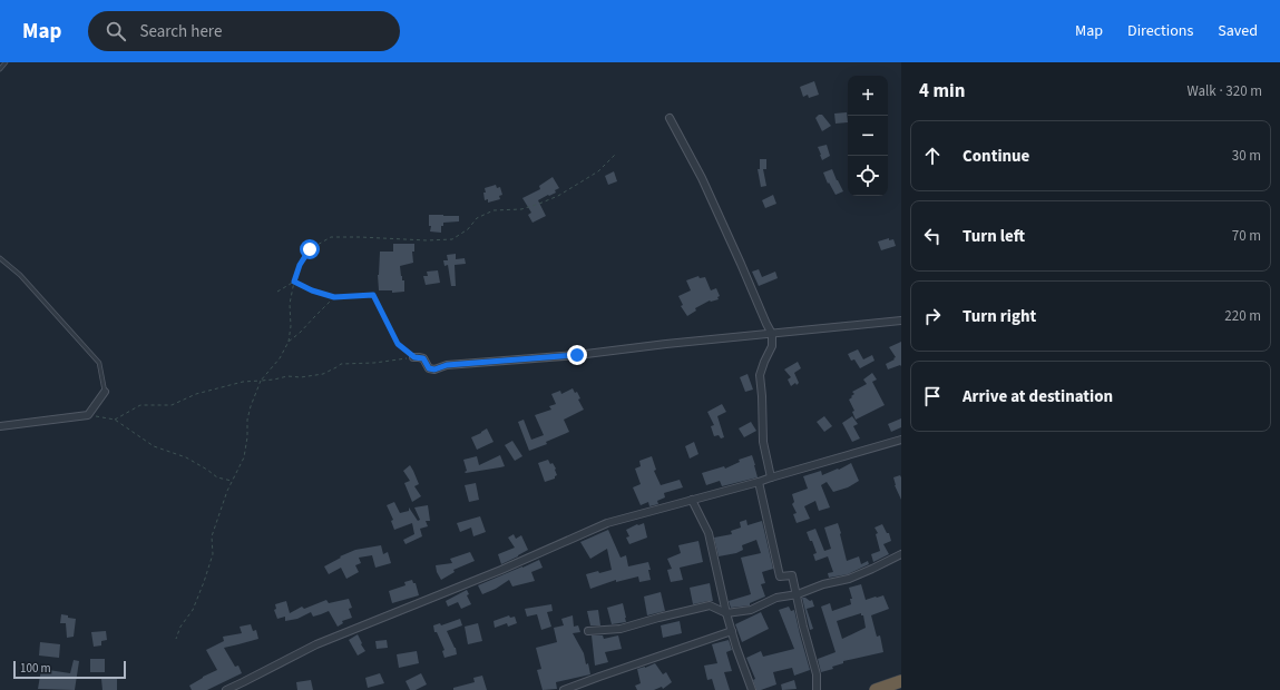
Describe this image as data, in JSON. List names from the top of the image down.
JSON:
{
  "scale_bar": "100 m",
  "page": {
    "header": "Map",
    "search": "Search here",
    "nav": ["Map", "Directions", "Saved"],
    "heading": ["4 min", "Walk · 320 m"],
    "map_buttons": ["+", "−"],
    "list": [
      ["Continue", "30 m"],
      ["Turn left", "70 m"],
      ["Turn right", "220 m"],
      "Arrive at destination"
    ],
    "scale": "100 m"
  }
}
